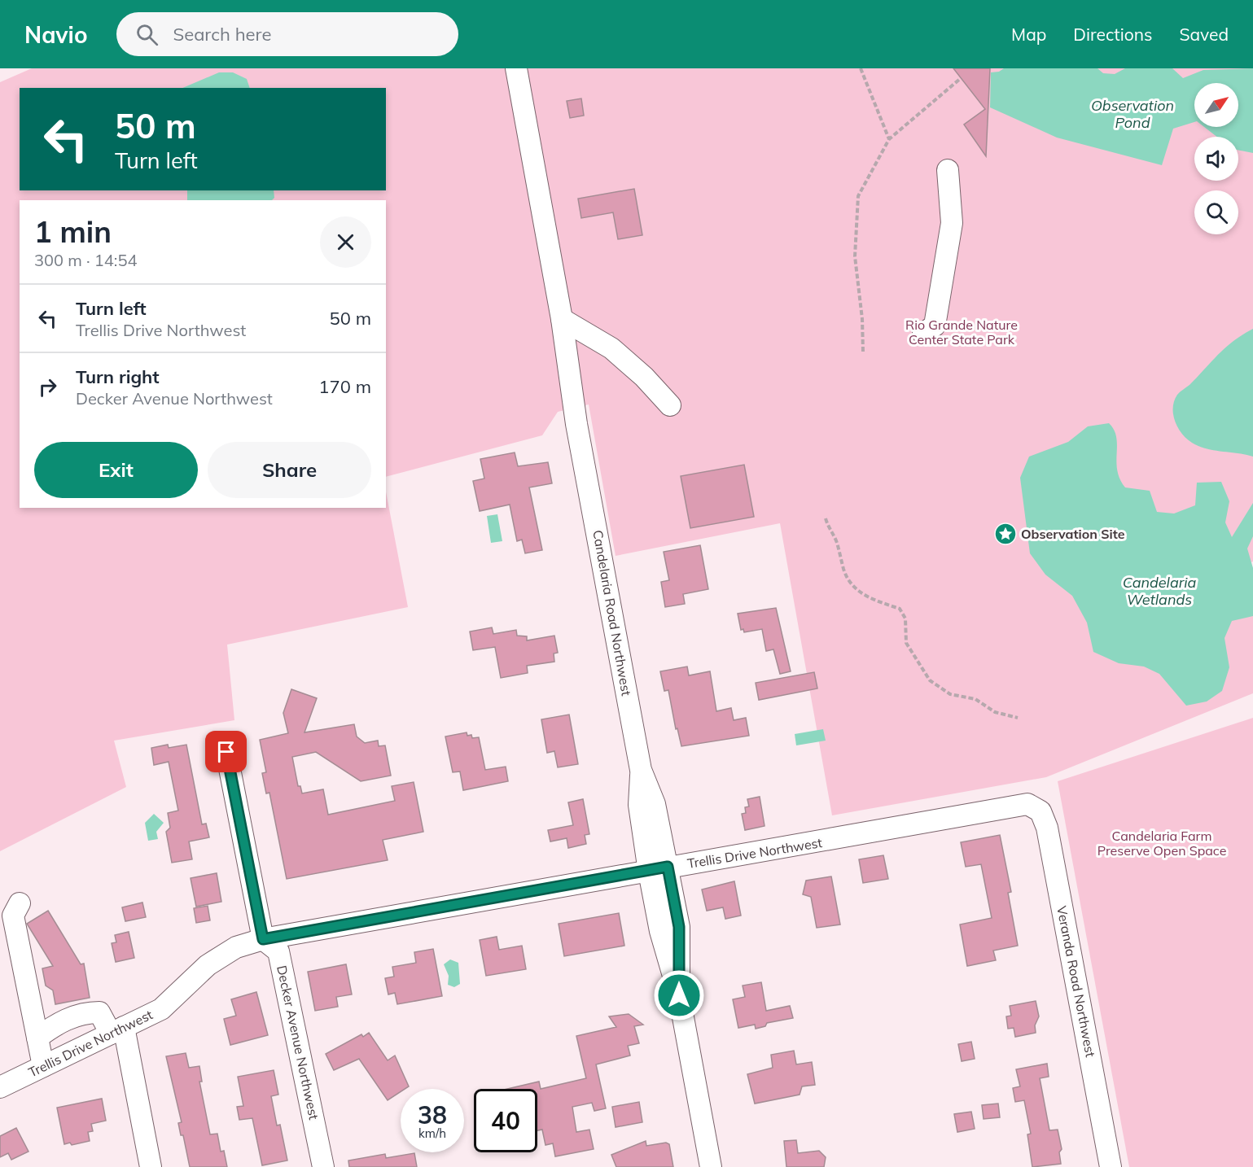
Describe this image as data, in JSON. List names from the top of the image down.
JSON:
{
  "streets": {
    "street": [
      "Candelaria Road Northwest",
      "Trellis Drive Northwest",
      "Veranda Road Northwest",
      "Decker Avenue Northwest"
    ]
  },
  "crossings": [
    ["Candelaria Road Northwest", "Trellis Drive Northwest"],
    ["Trellis Drive Northwest", "Veranda Road Northwest"],
    ["Trellis Drive Northwest", "Decker Avenue Northwest"]
  ],
  "water": ["Observation Pond", "Candelaria Wetlands"],
  "parks": ["Rio Grande Nature Center State Park", "Candelaria Farm Preserve Open Space"],
  "places": {
    "place": ["Observation Site"]
  },
  "north": "top right",
  "page": {
    "header": "Navio",
    "search": "Search here",
    "nav": ["Map", "Directions", "Saved"],
    "turn": ["50 m", "Turn left"],
    "heading": ["1 min", "300 m · 14:54"],
    "list": [
      {
        "name": "Turn left",
        "note": "Trellis Drive Northwest",
        "value": "50 m"
      },
      {
        "name": "Turn right",
        "note": "Decker Avenue Northwest",
        "value": "170 m"
      }
    ],
    "buttons": ["Exit", "Share"],
    "speed": "38 km/h",
    "limit": "40"
  }
}
